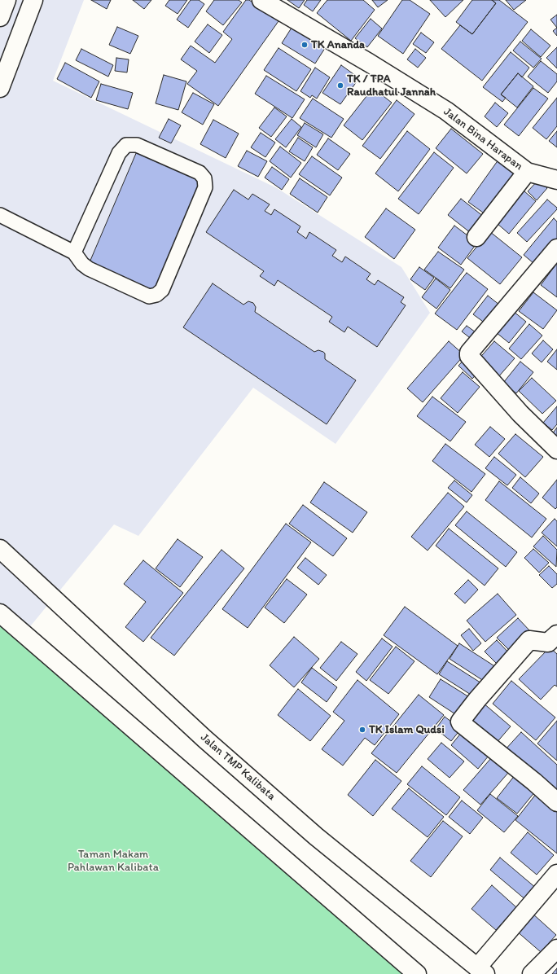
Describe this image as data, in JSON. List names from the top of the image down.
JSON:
{
  "streets": {
    "main road": ["Jalan Bina Harapan", "Jalan TMP Kalibata"]
  },
  "parks": ["Taman Makam Pahlawan Kalibata"],
  "places": ["TK Ananda", "TK / TPA Raudhatul Jannah", "TK Islam Qudsi"]
}
